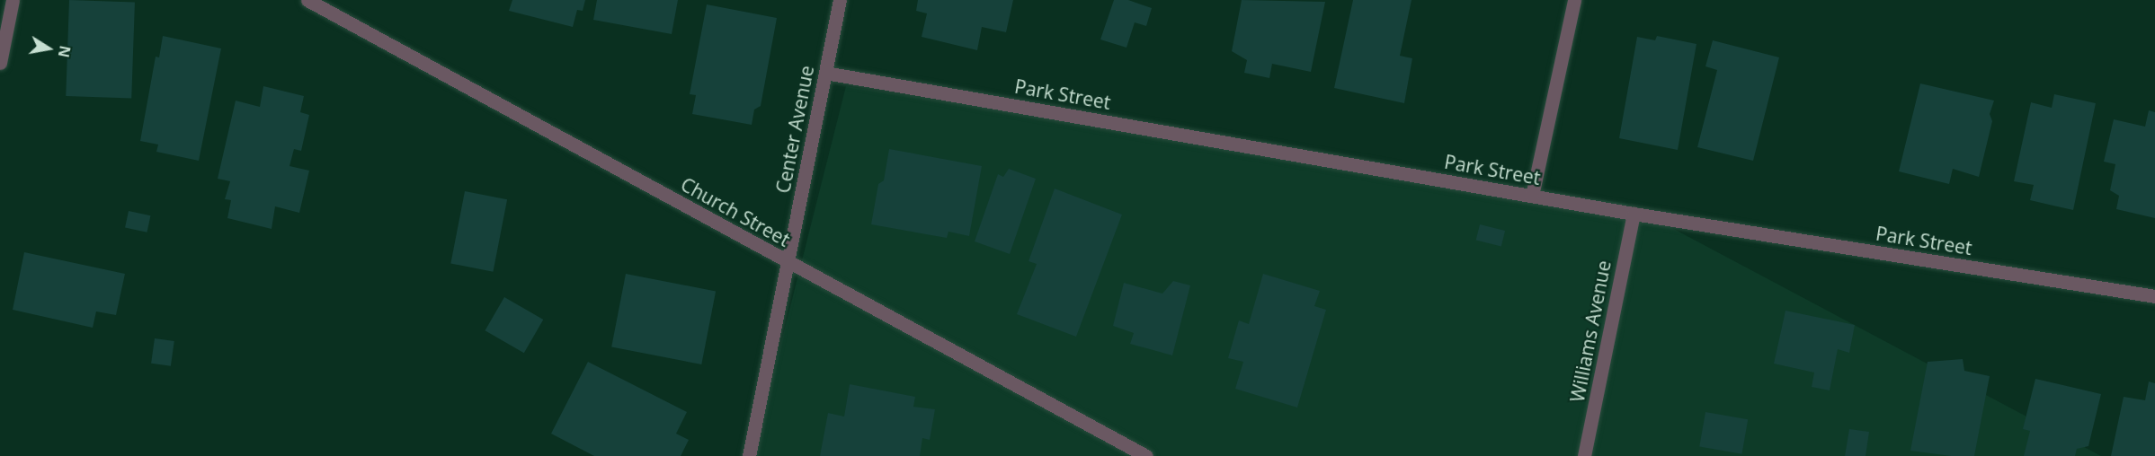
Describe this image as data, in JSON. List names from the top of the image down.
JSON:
{
  "streets": {
    "street": [
      "Park Street",
      "Center Avenue",
      "Church Street",
      "Williams Avenue"
    ]
  },
  "crossings": [
    ["Park Street", "Center Avenue"],
    ["Park Street", "Williams Avenue"],
    ["Center Avenue", "Church Street"]
  ],
  "north": "right"
}
